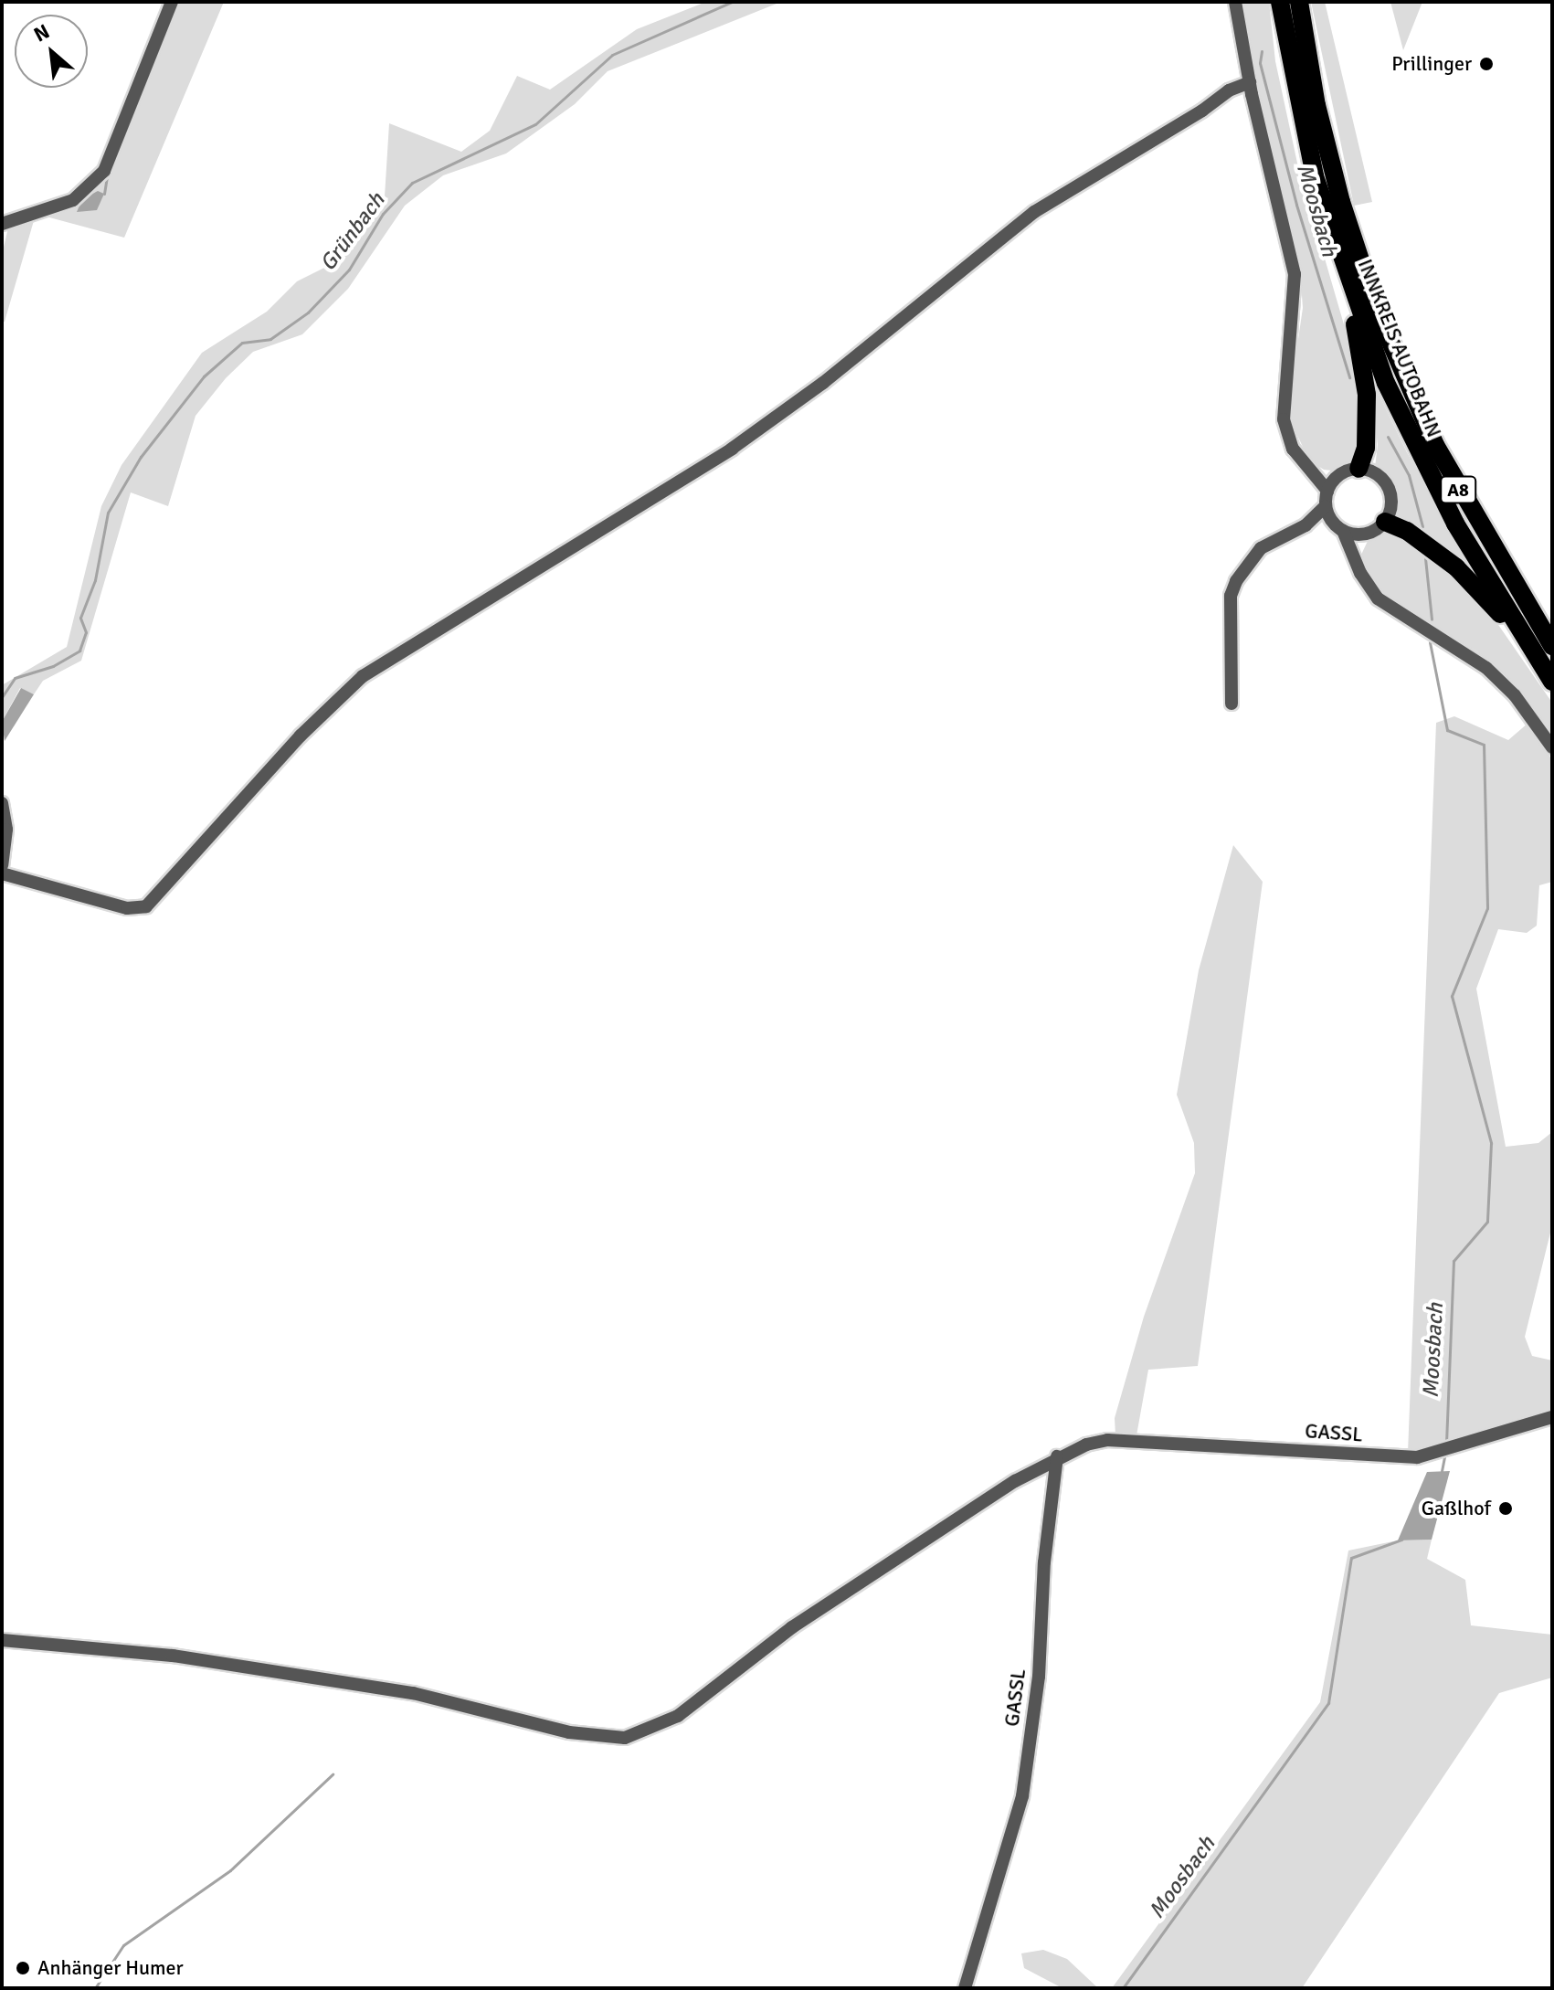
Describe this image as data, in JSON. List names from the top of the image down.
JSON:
{
  "streets": {
    "highway": ["INNKREIS AUTOBAHN", "A8"],
    "street": ["GASSL"]
  },
  "water": ["Moosbach", "Grünbach"],
  "places": ["Prillinger", "Gaßlhof", "Anhänger Humer"],
  "north": "top left"
}
